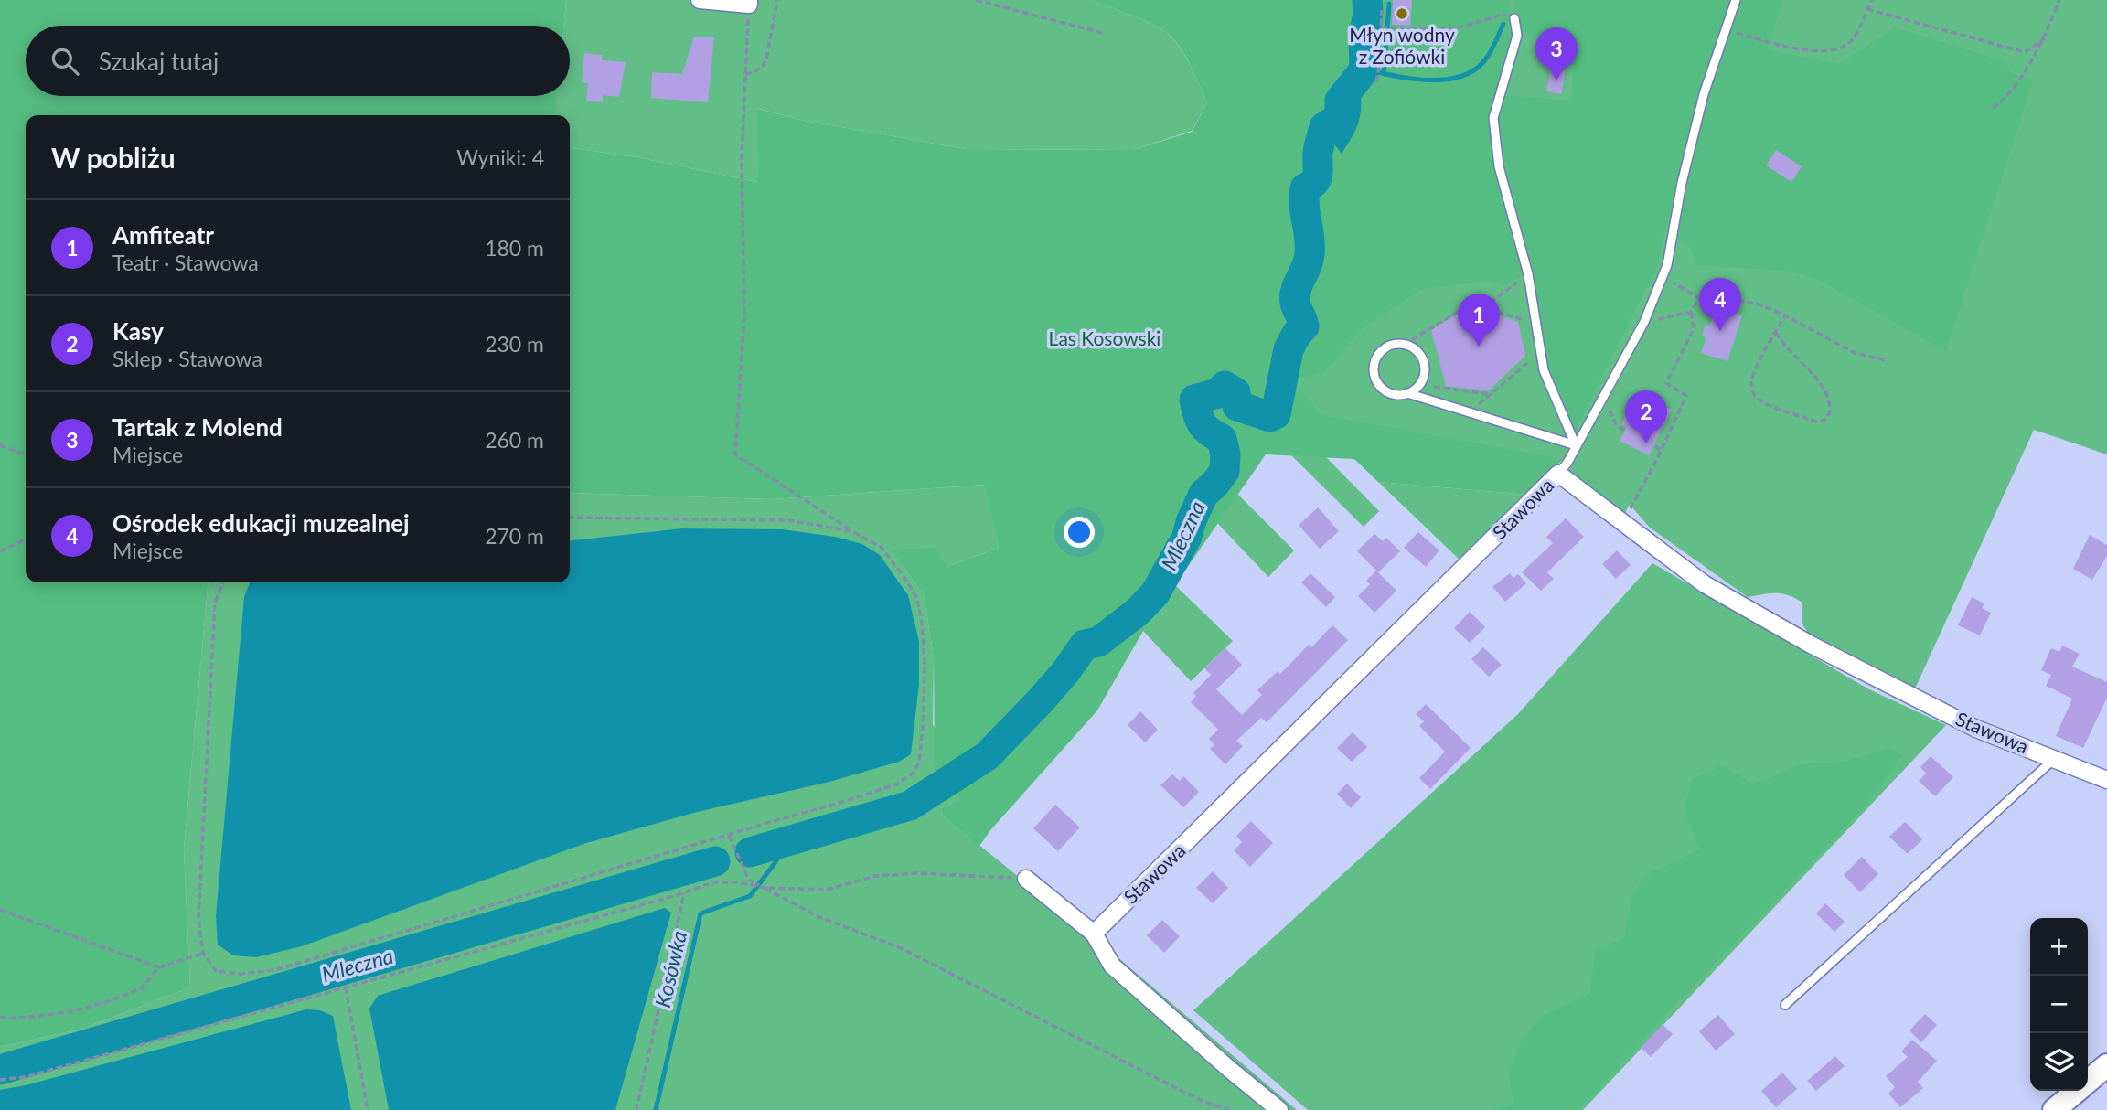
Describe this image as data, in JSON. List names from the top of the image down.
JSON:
{
  "streets": {
    "street": ["Stawowa"]
  },
  "water": ["Mleczna", "Kosówka"],
  "parks": ["Las Kosowski"],
  "places": ["Młyn wodny z Zofiówki"],
  "page": {
    "search": "Szukaj tutaj",
    "pins": [
      "3",
      "4",
      "1",
      "2"
    ],
    "heading": ["W pobliżu", "Wyniki: 4"],
    "list": [
      {
        "mark": "1",
        "name": "Amfiteatr",
        "note": "Teatr · Stawowa",
        "value": "180 m"
      },
      {
        "mark": "2",
        "name": "Kasy",
        "note": "Sklep · Stawowa",
        "value": "230 m"
      },
      {
        "mark": "3",
        "name": "Tartak z Molend",
        "note": "Miejsce",
        "value": "260 m"
      },
      {
        "mark": "4",
        "name": "Ośrodek edukacji muzealnej",
        "note": "Miejsce",
        "value": "270 m"
      }
    ],
    "map_buttons": ["+", "−"]
  }
}
